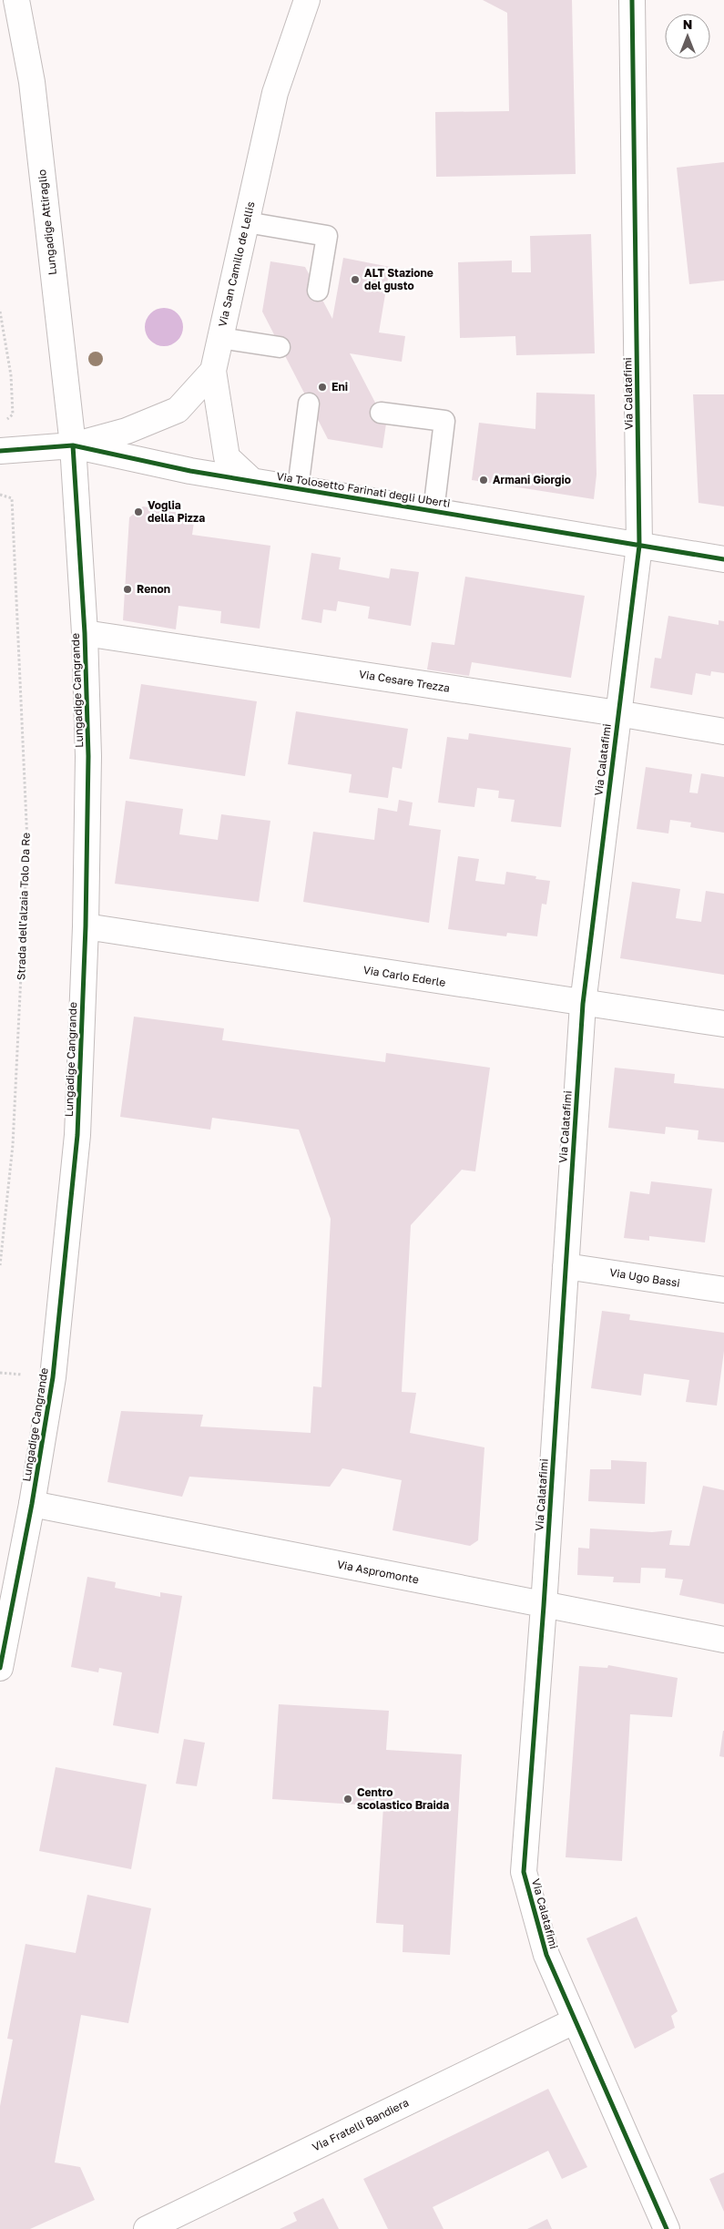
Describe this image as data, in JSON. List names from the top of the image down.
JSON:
{
  "streets": {
    "street": [
      "Lungadige Attiraglio",
      "Via San Camillo de Lellis",
      "Via Calatafimi",
      "Via Tolosetto Farinati degli Uberti",
      "Via Cesare Trezza",
      "Lungadige Cangrande",
      "Via Carlo Ederle",
      "Via Ugo Bassi",
      "Via Aspromonte",
      "Via Fratelli Bandiera"
    ],
    "path": ["Strada dell'alzaia Tolo Da Re"]
  },
  "crossings": [
    ["Lungadige Attiraglio", "Via San Camillo de Lellis"],
    ["Lungadige Attiraglio", "Via Tolosetto Farinati degli Uberti"],
    ["Lungadige Attiraglio", "Lungadige Cangrande"],
    ["Via San Camillo de Lellis", "Via Tolosetto Farinati degli Uberti"],
    ["Via San Camillo de Lellis", "Lungadige Cangrande"],
    ["Via Calatafimi", "Via Tolosetto Farinati degli Uberti"],
    ["Via Calatafimi", "Via Cesare Trezza"],
    ["Via Calatafimi", "Via Carlo Ederle"],
    ["Via Calatafimi", "Via Ugo Bassi"],
    ["Via Calatafimi", "Via Aspromonte"],
    ["Via Calatafimi", "Via Fratelli Bandiera"],
    ["Via Tolosetto Farinati degli Uberti", "Lungadige Cangrande"],
    ["Via Cesare Trezza", "Lungadige Cangrande"],
    ["Lungadige Cangrande", "Via Carlo Ederle"],
    ["Lungadige Cangrande", "Via Aspromonte"]
  ],
  "places": [
    "ALT Stazione del gusto",
    "Eni",
    "Armani Giorgio",
    "Voglia della Pizza",
    "Renon",
    "Centro scolastico Braida"
  ],
  "north": "top"
}
